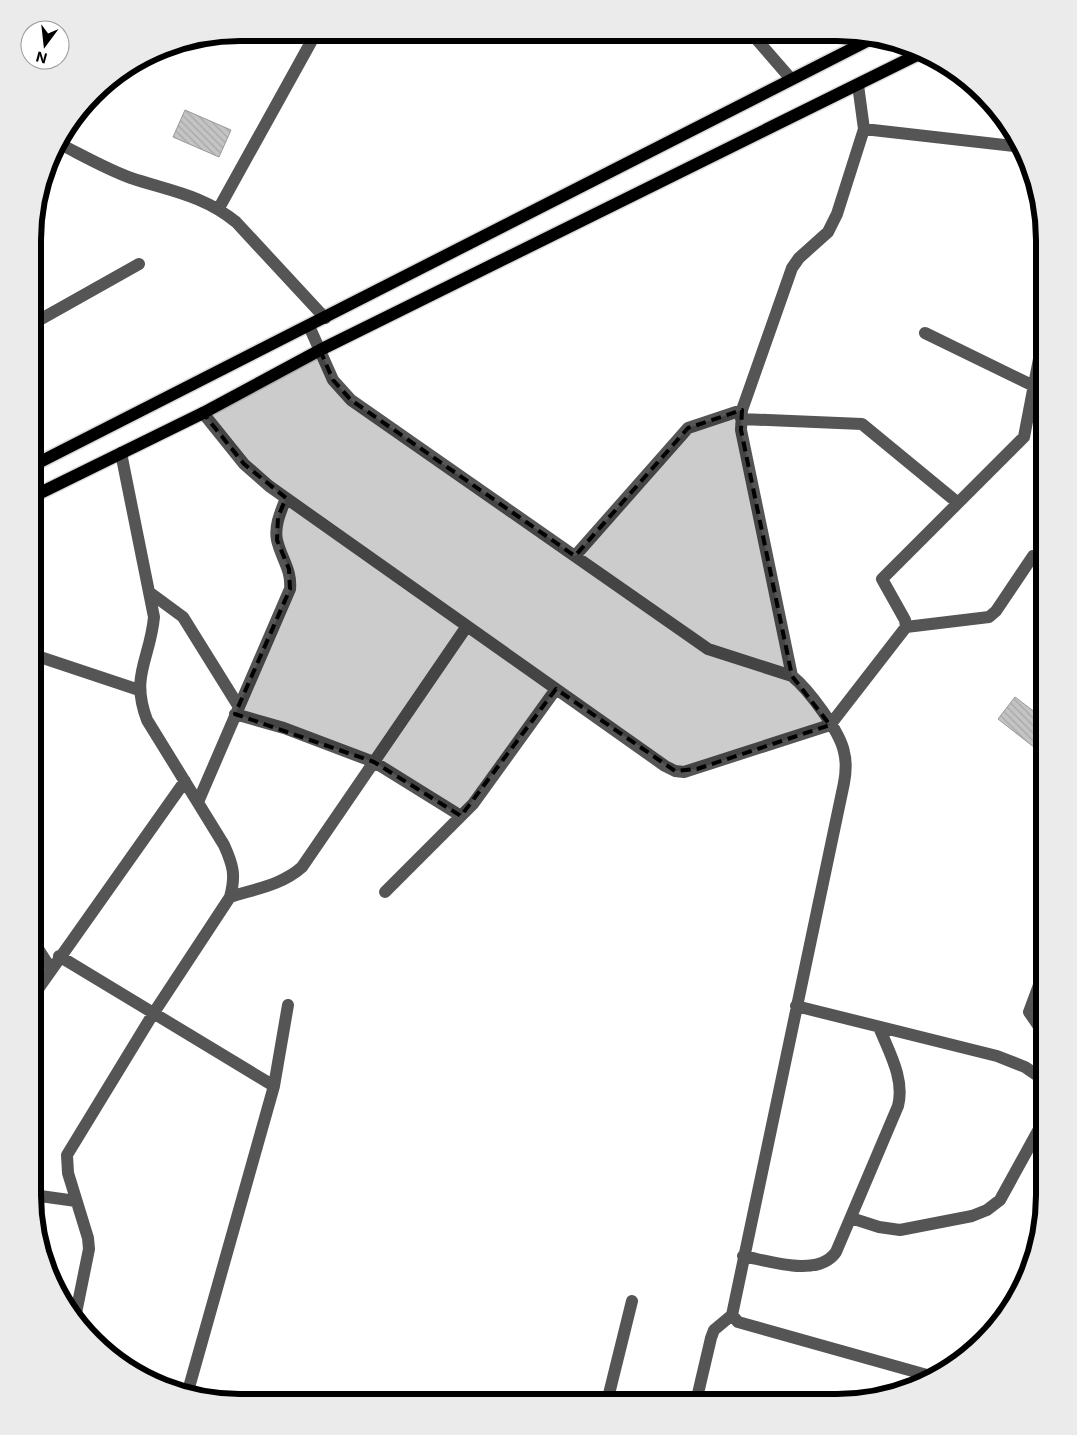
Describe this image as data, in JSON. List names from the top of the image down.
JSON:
{
  "north": "bottom"
}
